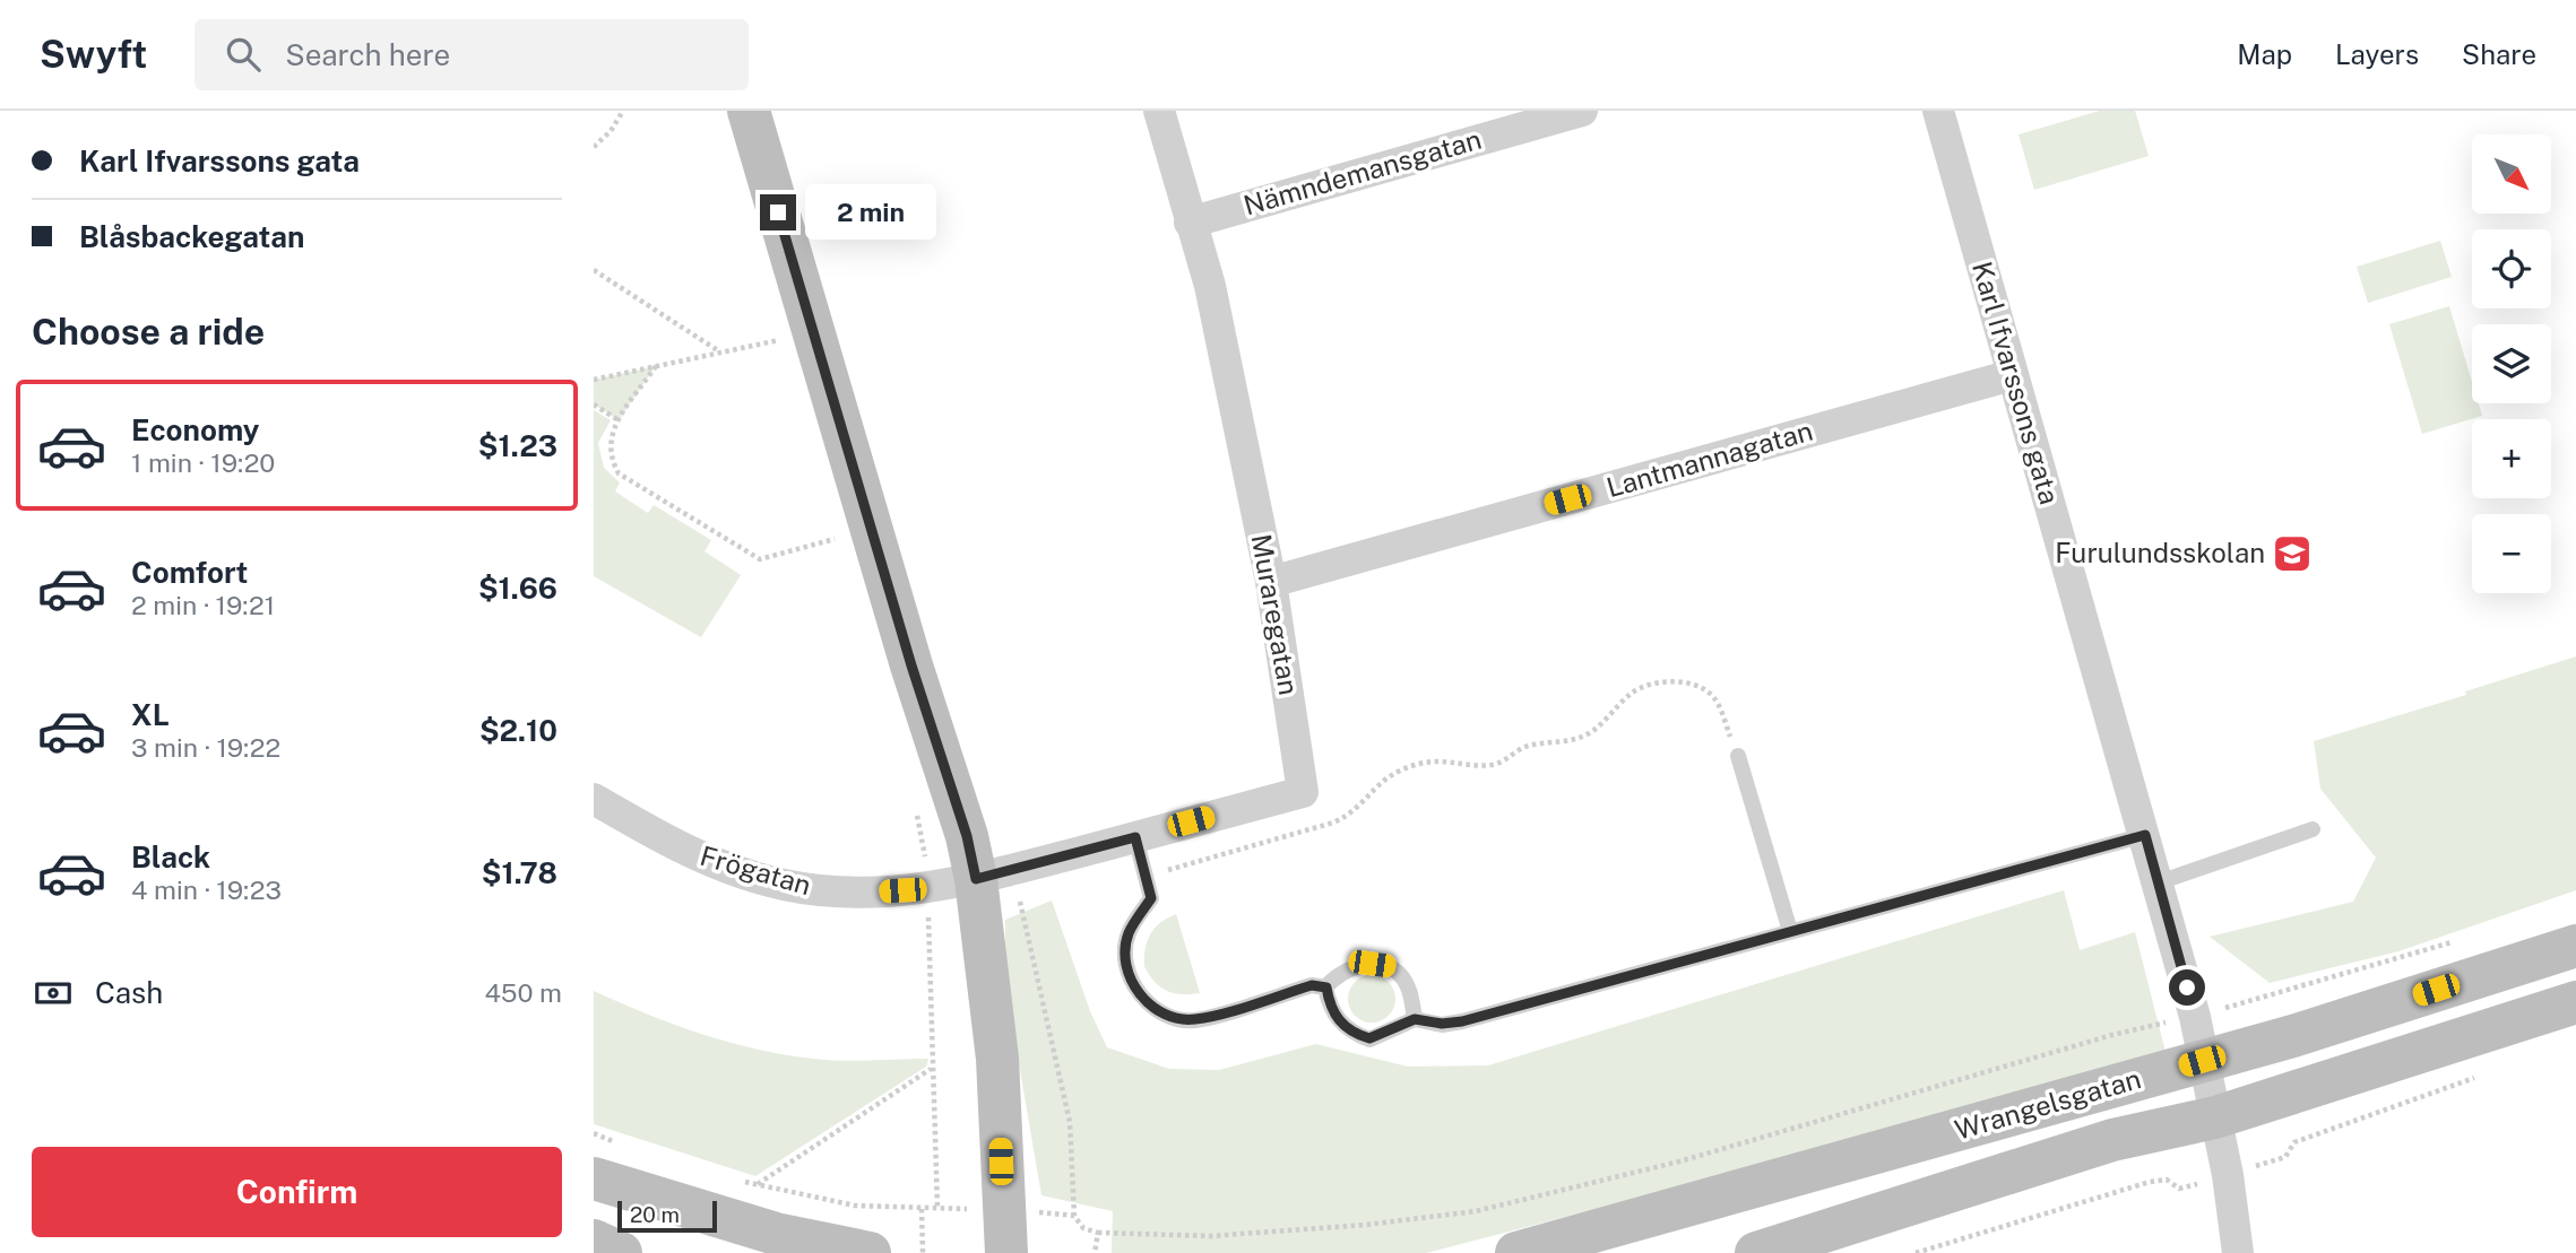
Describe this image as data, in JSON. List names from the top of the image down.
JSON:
{
  "streets": {
    "main road": ["Wrangelsgatan"],
    "street": [
      "Nämndemansgatan",
      "Karl Ifvarssons gata",
      "Lantmannagatan",
      "Muraregatan",
      "Frögatan"
    ]
  },
  "crossings": [
    ["Nämndemansgatan", "Muraregatan"],
    ["Karl Ifvarssons gata", "Lantmannagatan"],
    ["Karl Ifvarssons gata", "Wrangelsgatan"],
    ["Lantmannagatan", "Muraregatan"],
    ["Muraregatan", "Frögatan"]
  ],
  "places": {
    "school or university": ["Furulundsskolan"]
  },
  "scale_bar": "20 m",
  "north": "bottom right",
  "page": {
    "header": "Swyft",
    "search": "Search here",
    "nav": ["Map", "Layers", "Share"],
    "banner": ["Karl Ifvarssons gata", "Blåsbackegatan"],
    "map_buttons": ["+", "−"],
    "bubble": "2 min",
    "heading": "Choose a ride",
    "list": [
      {
        "name": "Economy",
        "note": "1 min · 19:20",
        "value": "$1.23"
      },
      {
        "name": "Comfort",
        "note": "2 min · 19:21",
        "value": "$1.66"
      },
      {
        "name": "XL",
        "note": "3 min · 19:22",
        "value": "$2.10"
      },
      {
        "name": "Black",
        "note": "4 min · 19:23",
        "value": "$1.78"
      }
    ],
    "pay": ["Cash", "450 m"],
    "buttons": "Confirm",
    "scale": "20 m"
  }
}
